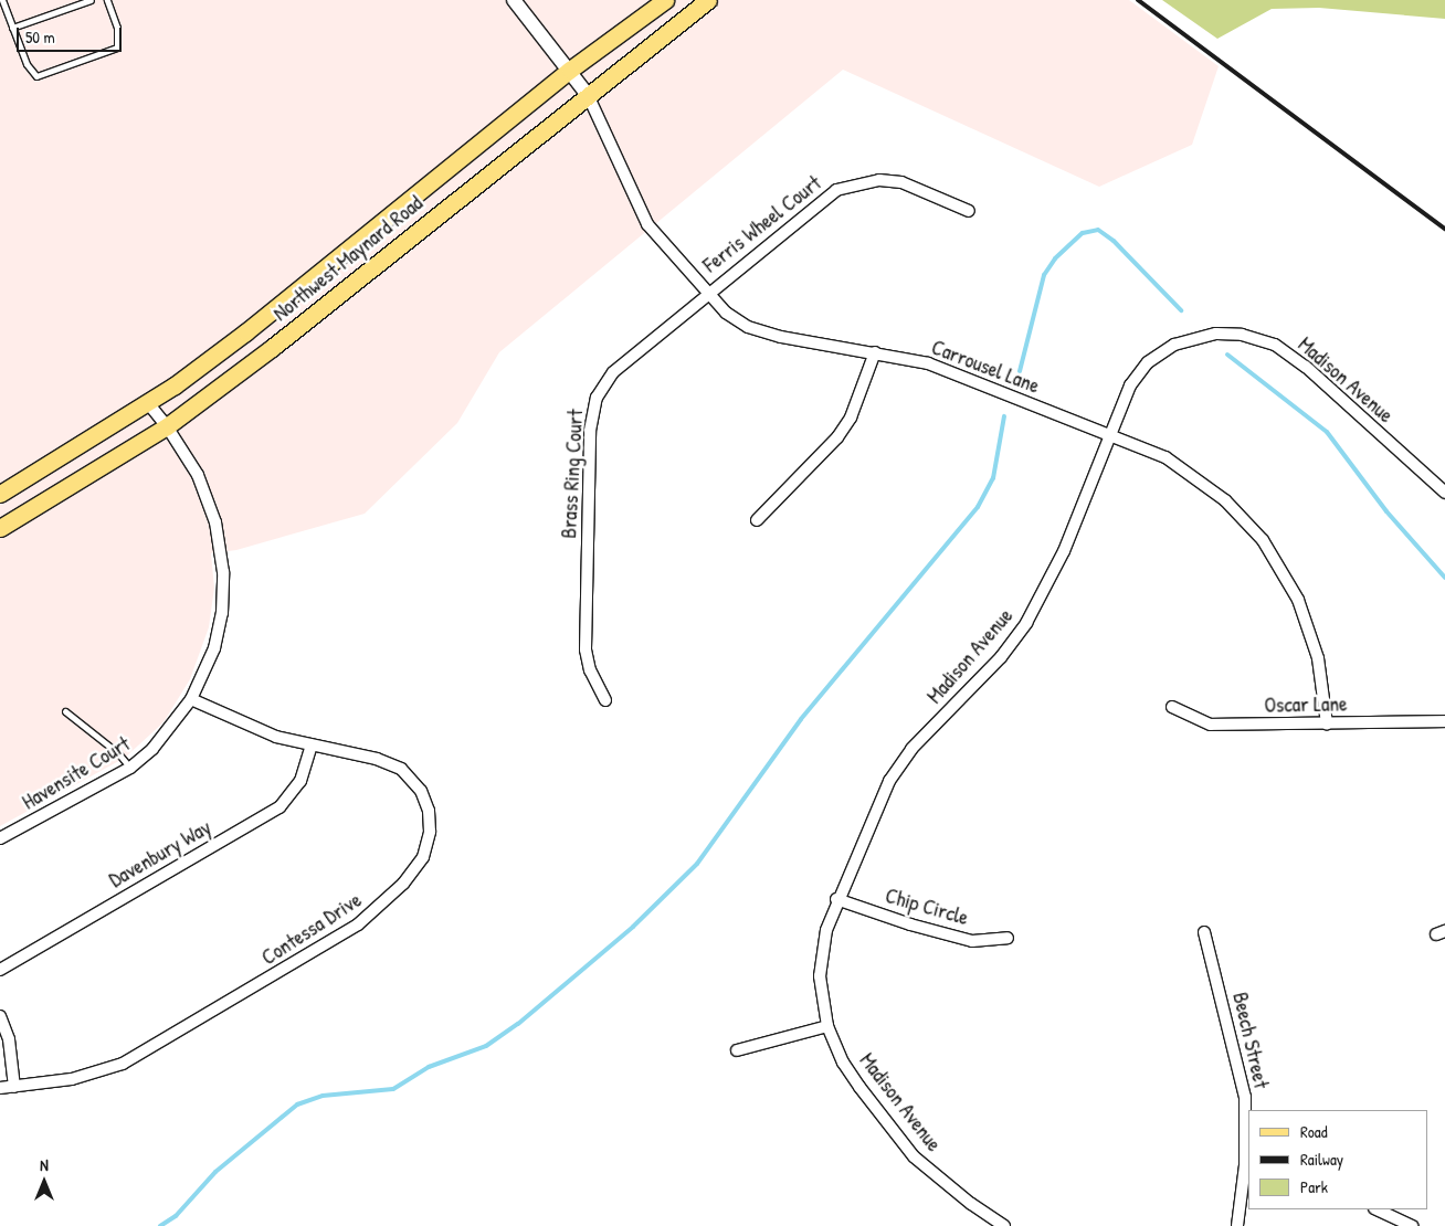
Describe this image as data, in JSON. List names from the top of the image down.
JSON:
{
  "streets": {
    "main road": ["Northwest Maynard Road"],
    "street": [
      "Ferris Wheel Court",
      "Carrousel Lane",
      "Madison Avenue",
      "Brass Ring Court",
      "Oscar Lane",
      "Havensite Court",
      "Davenbury Way",
      "Chip Circle",
      "Contessa Drive",
      "Beech Street"
    ]
  },
  "crossings": [
    ["Ferris Wheel Court", "Carrousel Lane"],
    ["Ferris Wheel Court", "Brass Ring Court"],
    ["Northwest Maynard Road", "Carrousel Lane"],
    ["Northwest Maynard Road", "Havensite Court"],
    ["Carrousel Lane", "Madison Avenue"],
    ["Carrousel Lane", "Brass Ring Court"],
    ["Carrousel Lane", "Oscar Lane"],
    ["Madison Avenue", "Chip Circle"],
    ["Havensite Court", "Contessa Drive"],
    ["Davenbury Way", "Contessa Drive"]
  ],
  "legend": ["Road", "Railway", "Park"],
  "scale_bar": "50 m",
  "north": "top"
}
